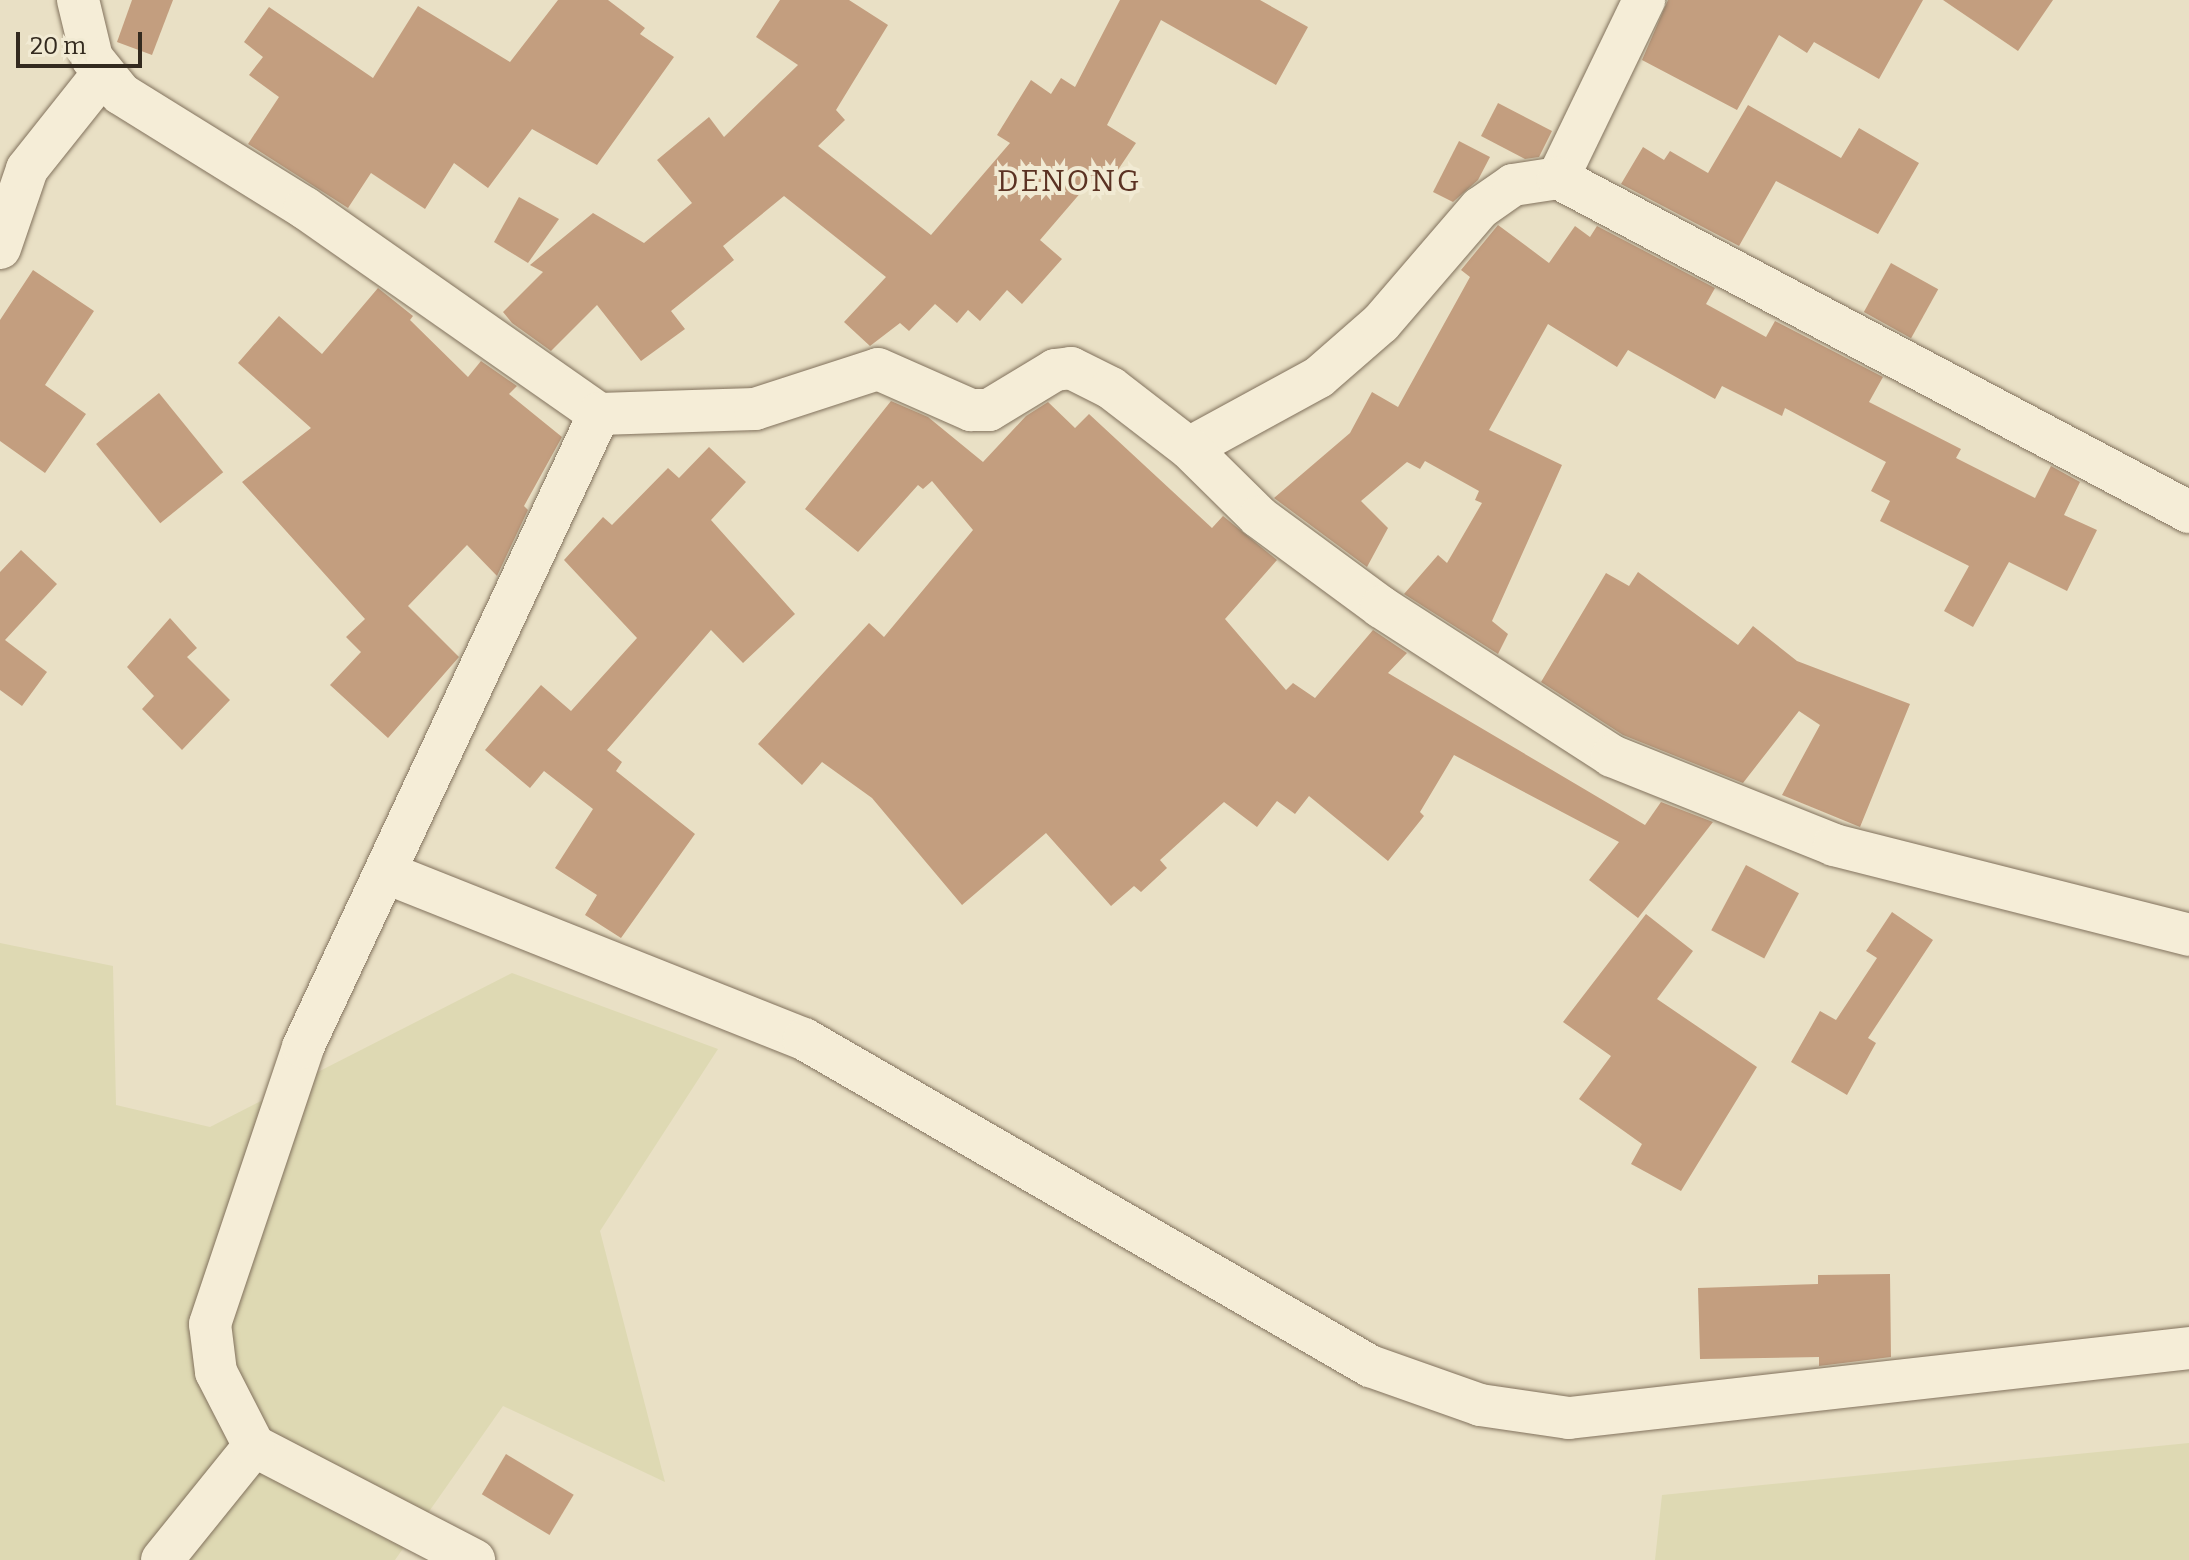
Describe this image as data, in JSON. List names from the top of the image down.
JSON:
{
  "districts": ["DENONG"],
  "scale_bar": "20 m"
}
